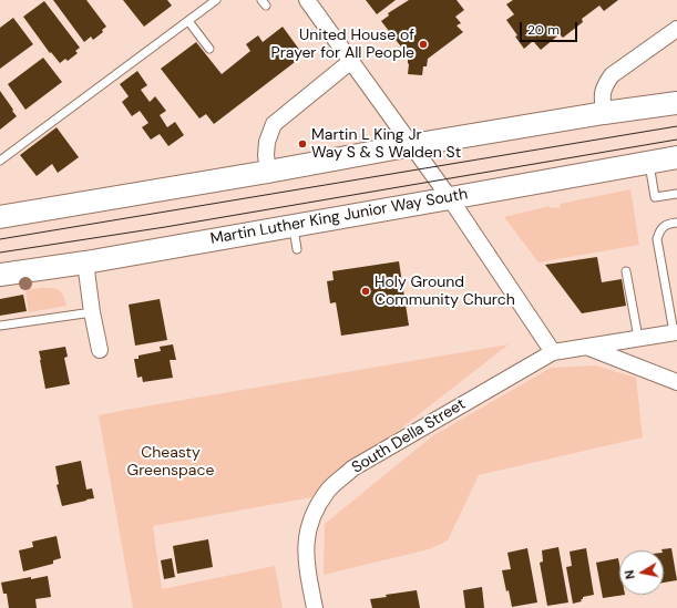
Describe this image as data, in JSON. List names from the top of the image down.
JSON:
{
  "streets": {
    "main road": ["Martin Luther King Junior Way South"],
    "street": ["South Della Street"]
  },
  "parks": ["Cheasty Greenspace"],
  "places": ["United House of Prayer for All People", "Martin L King Jr Way S & S Walden St", "Holy Ground Community Church"],
  "scale_bar": "20 m",
  "north": "left"
}
